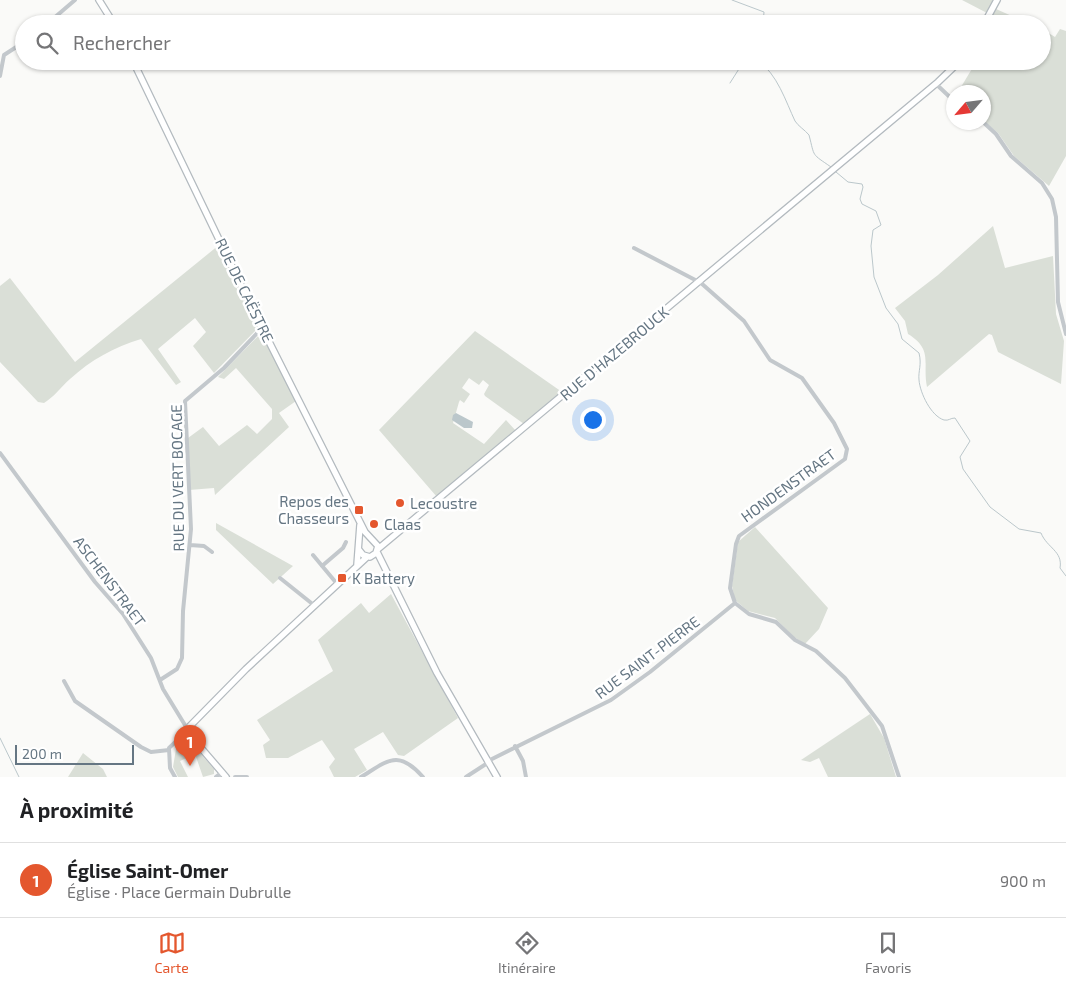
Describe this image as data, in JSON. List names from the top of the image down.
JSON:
{
  "streets": {
    "street": [
      "RUE DE CAËSTRE",
      "RUE D'HAZEBROUCK",
      "RUE DU VERT BOCAGE",
      "HONDENSTRAET",
      "ASCHENSTRAET",
      "RUE SAINT-PIERRE"
    ]
  },
  "crossings": [
    ["RUE DE CAËSTRE", "RUE D'HAZEBROUCK"],
    ["RUE DE CAËSTRE", "RUE DU VERT BOCAGE"],
    ["RUE D'HAZEBROUCK", "HONDENSTRAET"],
    ["RUE DU VERT BOCAGE", "ASCHENSTRAET"],
    ["HONDENSTRAET", "RUE SAINT-PIERRE"]
  ],
  "places": {
    "other": ["Lecoustre", "Claas"],
    "transit": ["Repos des Chasseurs", "K Battery"]
  },
  "scale_bar": "200 m",
  "north": "bottom left",
  "page": {
    "search": "Rechercher",
    "pins": "1",
    "scale": "200 m",
    "heading": "À proximité",
    "list": [
      {
        "mark": "1",
        "name": "Église Saint-Omer",
        "note": "Église · Place Germain Dubrulle",
        "value": "900 m"
      }
    ],
    "nav": ["Carte", "Itinéraire", "Favoris"]
  }
}
